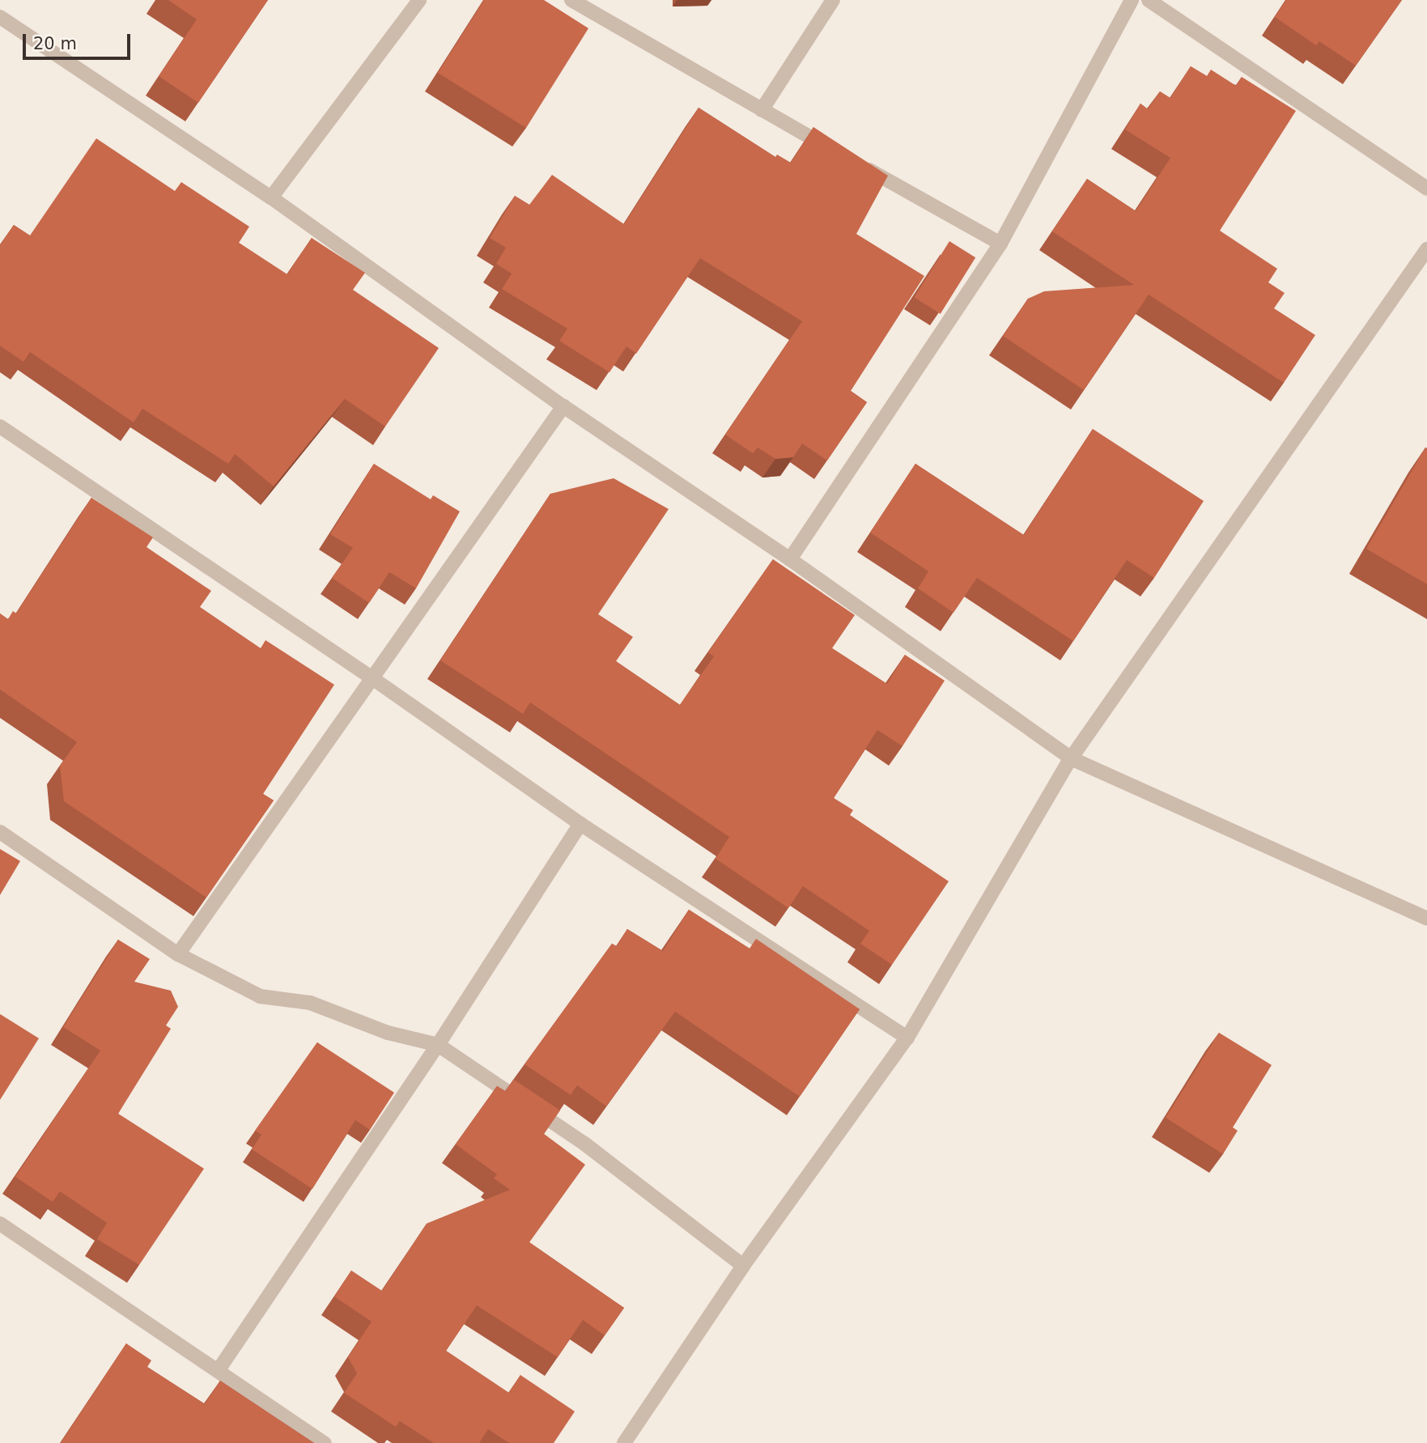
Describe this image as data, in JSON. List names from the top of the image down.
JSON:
{
  "scale_bar": "20 m"
}
